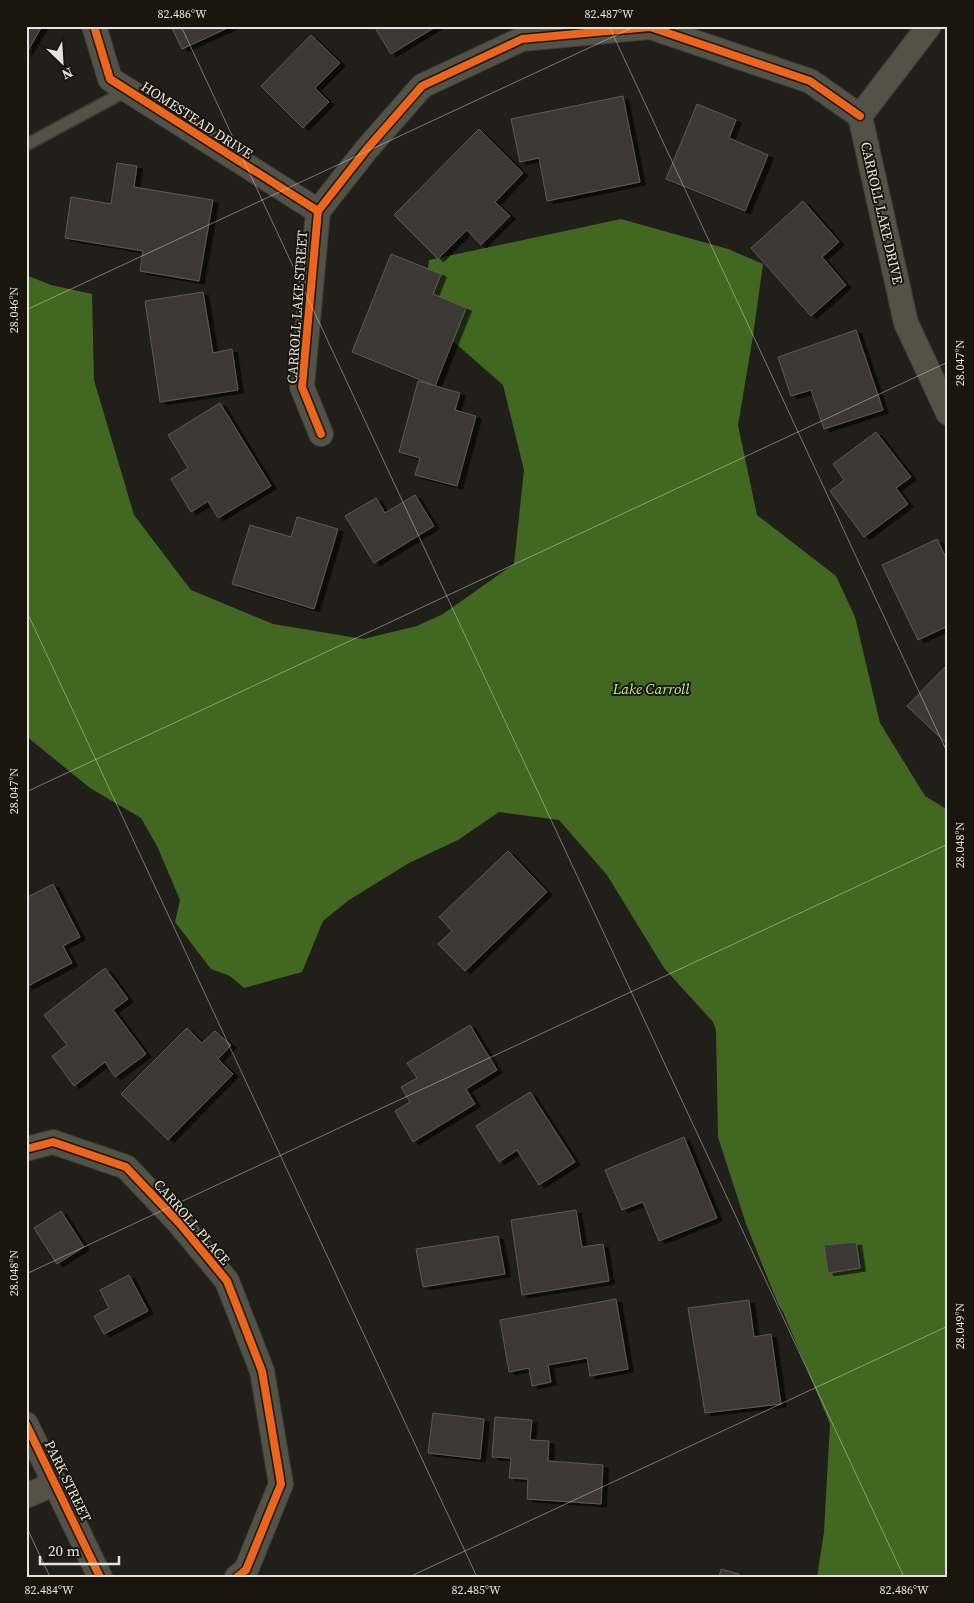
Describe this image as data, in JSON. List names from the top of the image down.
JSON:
{
  "streets": {
    "street": [
      "HOMESTEAD DRIVE",
      "CARROLL LAKE DRIVE",
      "CARROLL LAKE STREET",
      "CARROLL PLACE",
      "PARK STREET"
    ]
  },
  "crossings": [
    ["HOMESTEAD DRIVE", "CARROLL LAKE STREET"]
  ],
  "water": ["Lake Carroll"],
  "scale_bar": "20 m",
  "north": "bottom right",
  "coordinates": [
    "82.486°W",
    "82.487°W",
    "28.046°N",
    "28.047°N",
    "28.048°N",
    "28.049°N",
    "82.484°W",
    "82.485°W"
  ]
}
